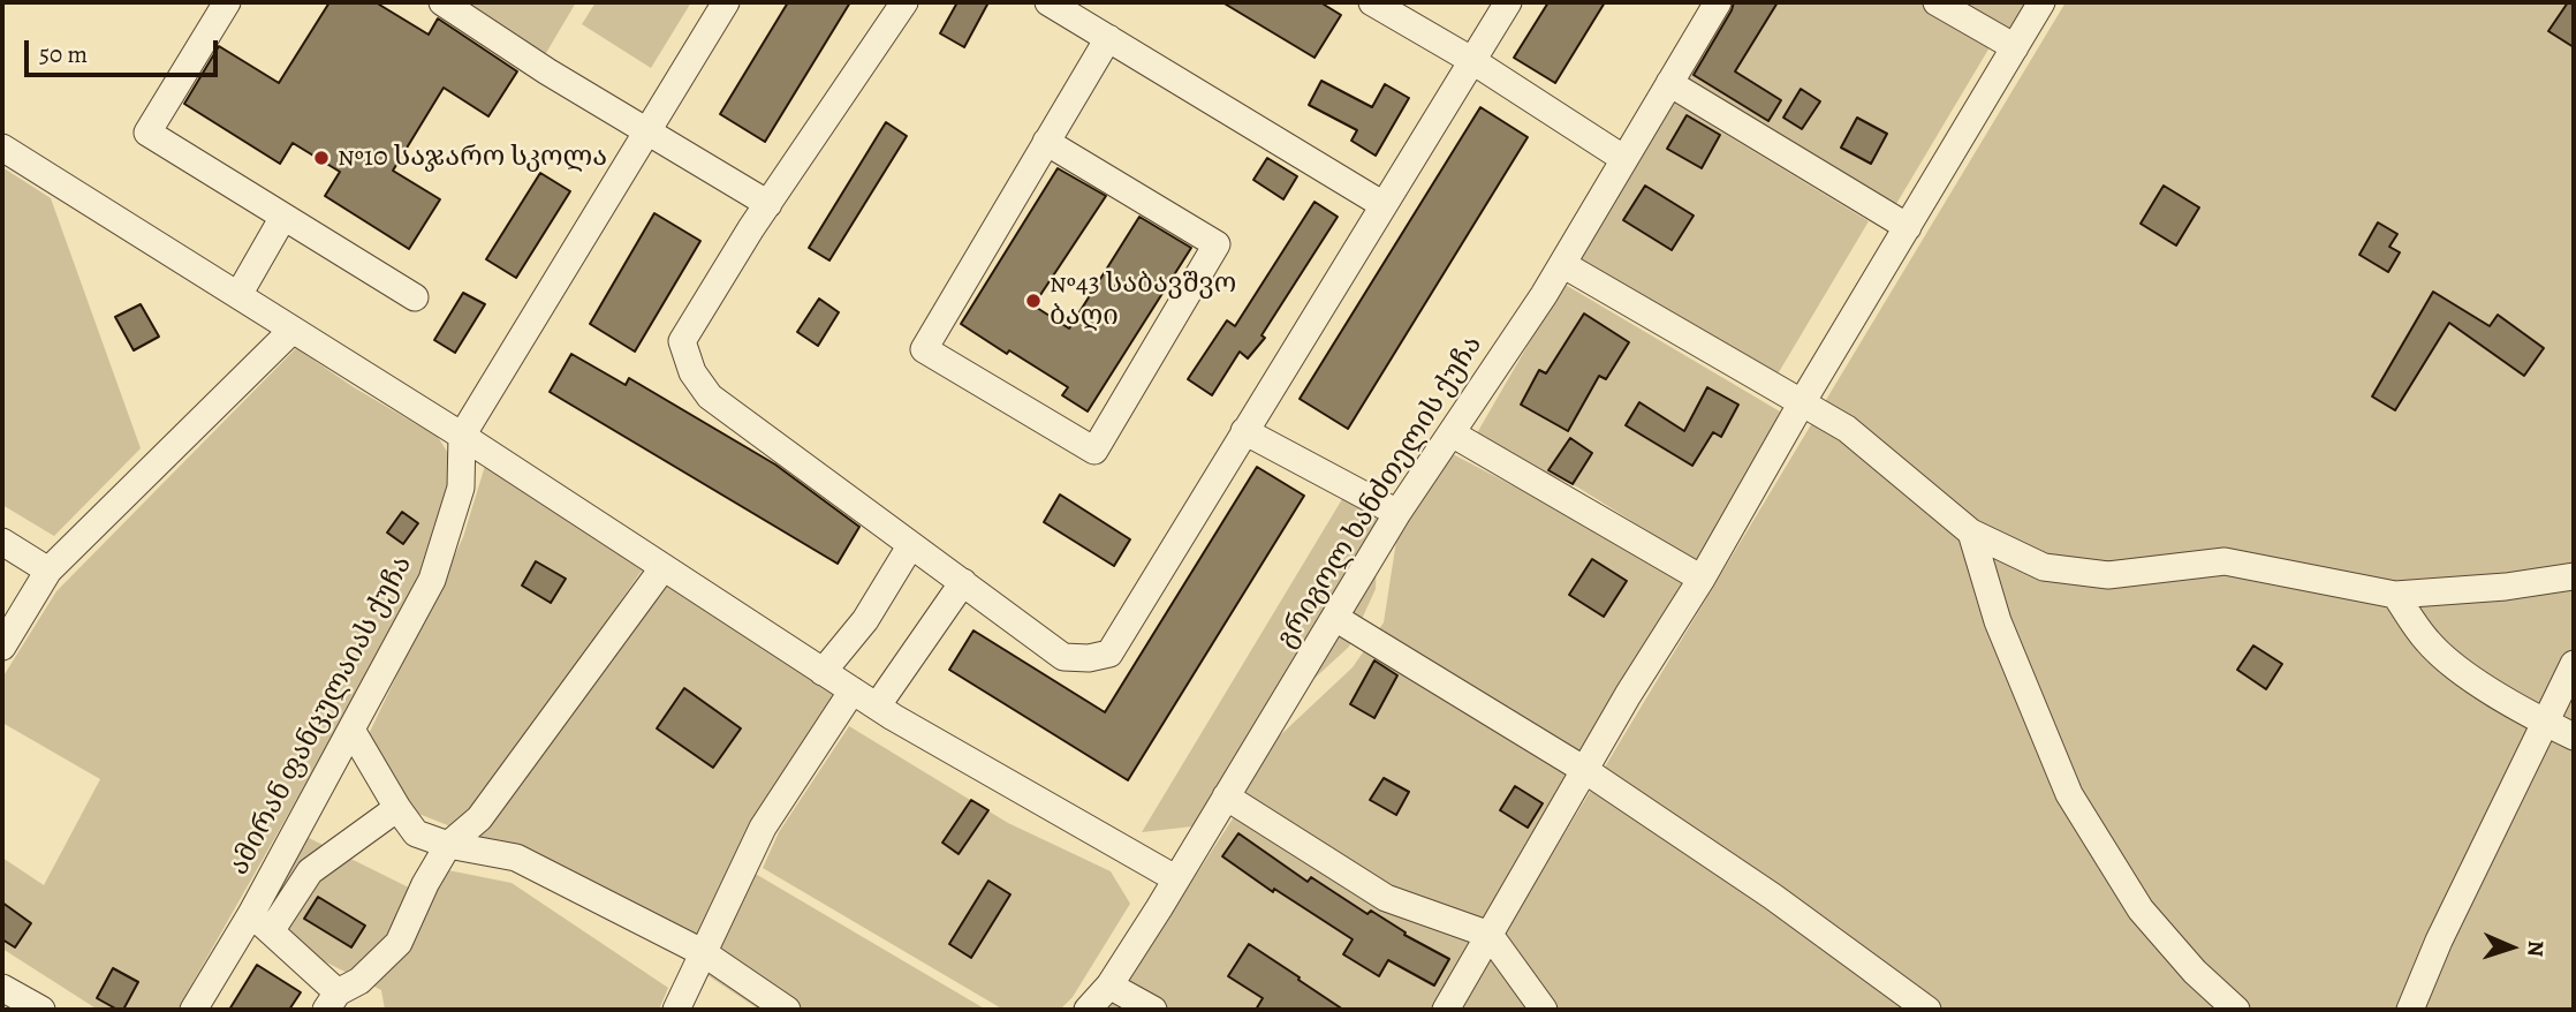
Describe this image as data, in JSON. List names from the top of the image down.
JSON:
{
  "streets": {
    "street": ["გრიგოლ ხანძთელის ქუჩა", "ამირან ფანცულაიას ქუჩა"]
  },
  "places": ["№10 საჯარო სკოლა", "№43 საბავშვო ბაღი"],
  "scale_bar": "50 m",
  "north": "right"
}
